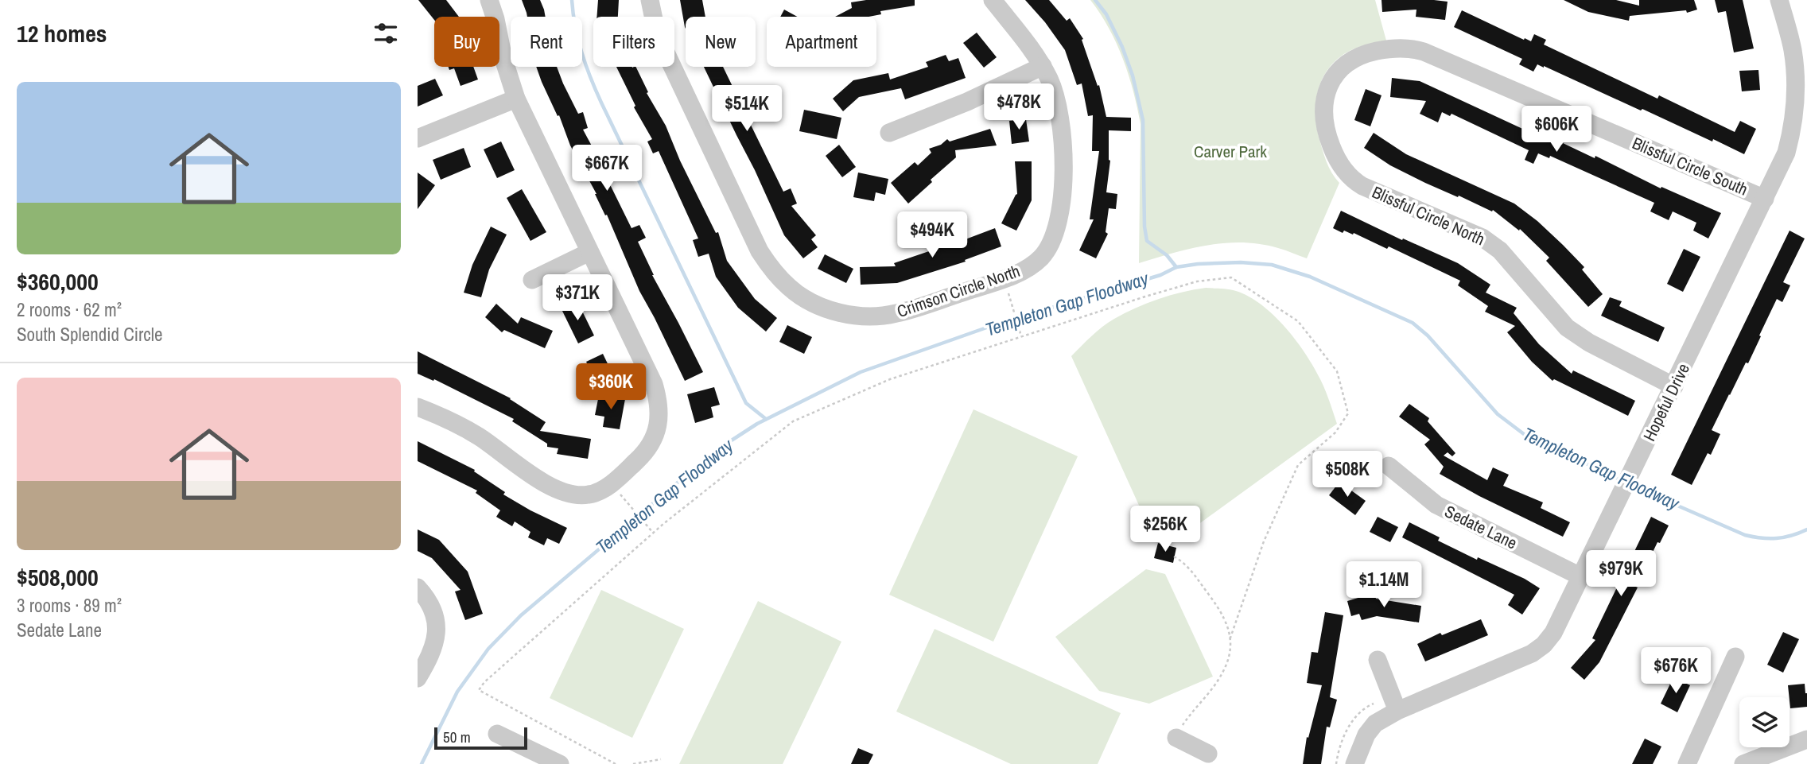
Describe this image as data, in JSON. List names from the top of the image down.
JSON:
{
  "streets": {
    "street": [
      "Blissful Circle South",
      "Blissful Circle North",
      "Crimson Circle North",
      "Hopeful Drive",
      "Sedate Lane"
    ]
  },
  "crossings": [
    ["Blissful Circle South", "Blissful Circle North"],
    ["Blissful Circle South", "Hopeful Drive"],
    ["Blissful Circle North", "Hopeful Drive"],
    ["Hopeful Drive", "Sedate Lane"]
  ],
  "water": ["Templeton Gap Floodway"],
  "parks": ["Carver Park"],
  "scale_bar": "50 m",
  "page": {
    "heading": "12 homes",
    "chip": [
      "Buy",
      "Rent",
      "Filters",
      "New",
      "Apartment"
    ],
    "list": [
      {
        "name": "$360,000",
        "note": "2 rooms · 62 m² · South Splendid Circle"
      },
      {
        "name": "$508,000",
        "note": "3 rooms · 89 m² · Sedate Lane"
      }
    ],
    "price": [
      "$478K",
      "$514K",
      "$606K",
      "$667K",
      "$494K",
      "$371K",
      "$360K",
      "$508K",
      "$256K",
      "$979K",
      "$1.14M",
      "$676K"
    ],
    "scale": "50 m"
  }
}
